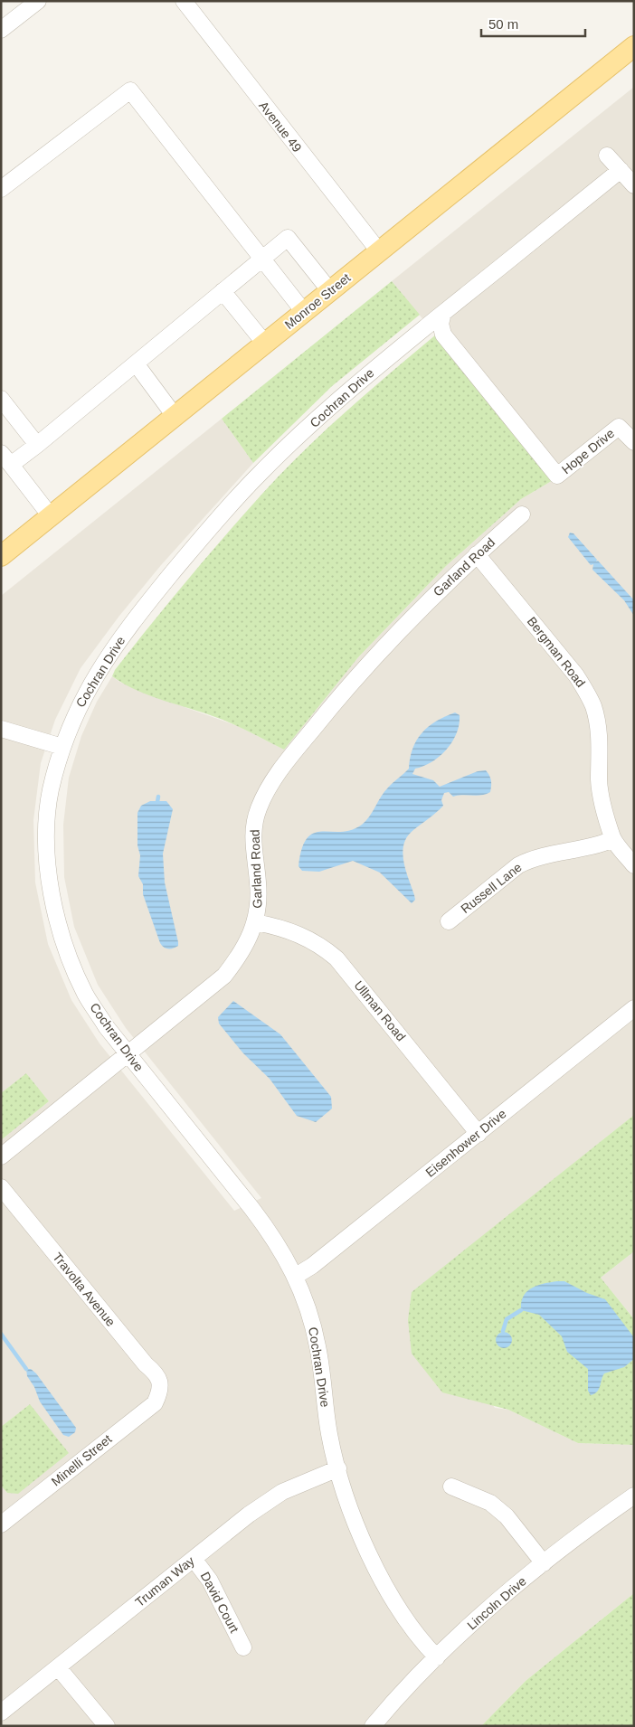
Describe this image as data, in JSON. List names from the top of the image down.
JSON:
{
  "streets": {
    "main road": ["Monroe Street"],
    "street": [
      "Avenue 49",
      "Cochran Drive",
      "Hope Drive",
      "Garland Road",
      "Bergman Road",
      "Russell Lane",
      "Ullman Road",
      "Eisenhower Drive",
      "Travolta Avenue",
      "Minelli Street",
      "Truman Way",
      "David Court",
      "Lincoln Drive"
    ]
  },
  "crossings": [
    ["Avenue 49", "Monroe Street"],
    ["Cochran Drive", "Hope Drive"],
    ["Cochran Drive", "Garland Road"],
    ["Cochran Drive", "Eisenhower Drive"],
    ["Cochran Drive", "Truman Way"],
    ["Cochran Drive", "Lincoln Drive"],
    ["Garland Road", "Bergman Road"],
    ["Garland Road", "Ullman Road"],
    ["Bergman Road", "Russell Lane"],
    ["Ullman Road", "Eisenhower Drive"],
    ["Travolta Avenue", "Minelli Street"],
    ["Truman Way", "David Court"]
  ],
  "scale_bar": "50 m"
}
